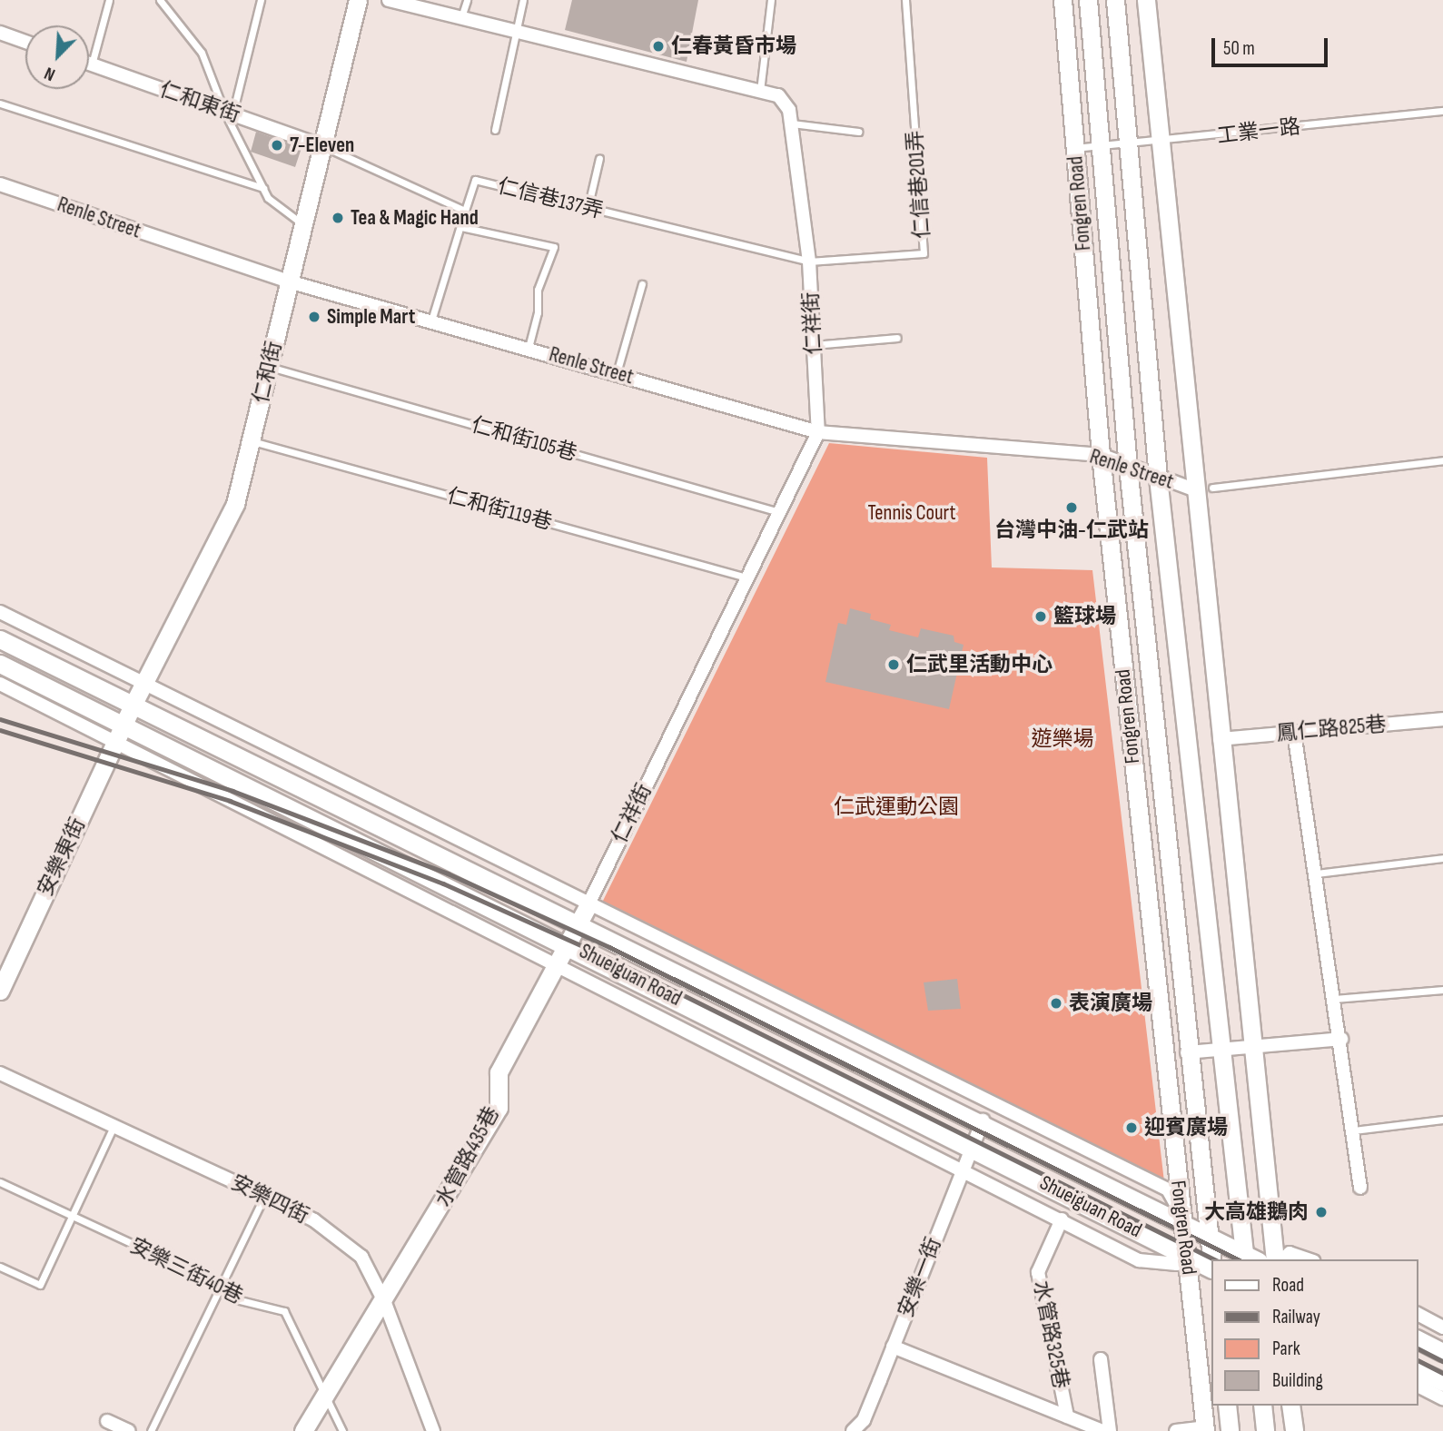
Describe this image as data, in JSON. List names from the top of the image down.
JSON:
{
  "streets": {
    "main road": [
      "Fongren Road",
      "仁和街",
      "安樂東街",
      "Shueiguan Road",
      "水管路435巷"
    ],
    "street": [
      "仁和東街",
      "Renle Street",
      "仁祥街",
      "鳳仁路825巷",
      "安樂四街",
      "安樂一街",
      "水管路325巷"
    ],
    "lane": [
      "工業一路",
      "仁信巷201弄",
      "仁信巷137弄",
      "仁和街105巷",
      "仁和街119巷",
      "安樂三街40巷"
    ]
  },
  "crossings": [
    ["仁和東街", "仁和街"],
    ["工業一路", "Fongren Road"],
    ["仁信巷201弄", "仁信巷137弄"],
    ["仁信巷201弄", "仁祥街"],
    ["仁信巷137弄", "仁祥街"],
    ["Fongren Road", "Renle Street"],
    ["Fongren Road", "Shueiguan Road"],
    ["Renle Street", "仁祥街"],
    ["Renle Street", "仁和街"],
    ["仁祥街", "仁和街105巷"],
    ["仁祥街", "仁和街119巷"],
    ["仁祥街", "水管路435巷"],
    ["仁和街", "仁和街105巷"],
    ["仁和街", "仁和街119巷"],
    ["仁和街", "安樂東街"],
    ["仁和街", "Shueiguan Road"],
    ["安樂東街", "Shueiguan Road"],
    ["Shueiguan Road", "水管路435巷"],
    ["Shueiguan Road", "安樂一街"],
    ["Shueiguan Road", "水管路325巷"],
    ["水管路435巷", "安樂四街"],
    ["水管路435巷", "安樂三街40巷"],
    ["安樂一街", "水管路325巷"]
  ],
  "parks": ["Tennis Court", "遊樂場", "仁武運動公園"],
  "places": [
    "仁春黃昏市場",
    "7-Eleven",
    "Tea & Magic Hand",
    "Simple Mart",
    "台灣中油-仁武站",
    "籃球場",
    "仁武里活動中心",
    "表演廣場",
    "迎賓廣場",
    "大高雄鵝肉"
  ],
  "legend": [
    "Road",
    "Railway",
    "Park",
    "Building"
  ],
  "scale_bar": "50 m",
  "north": "bottom left"
}
